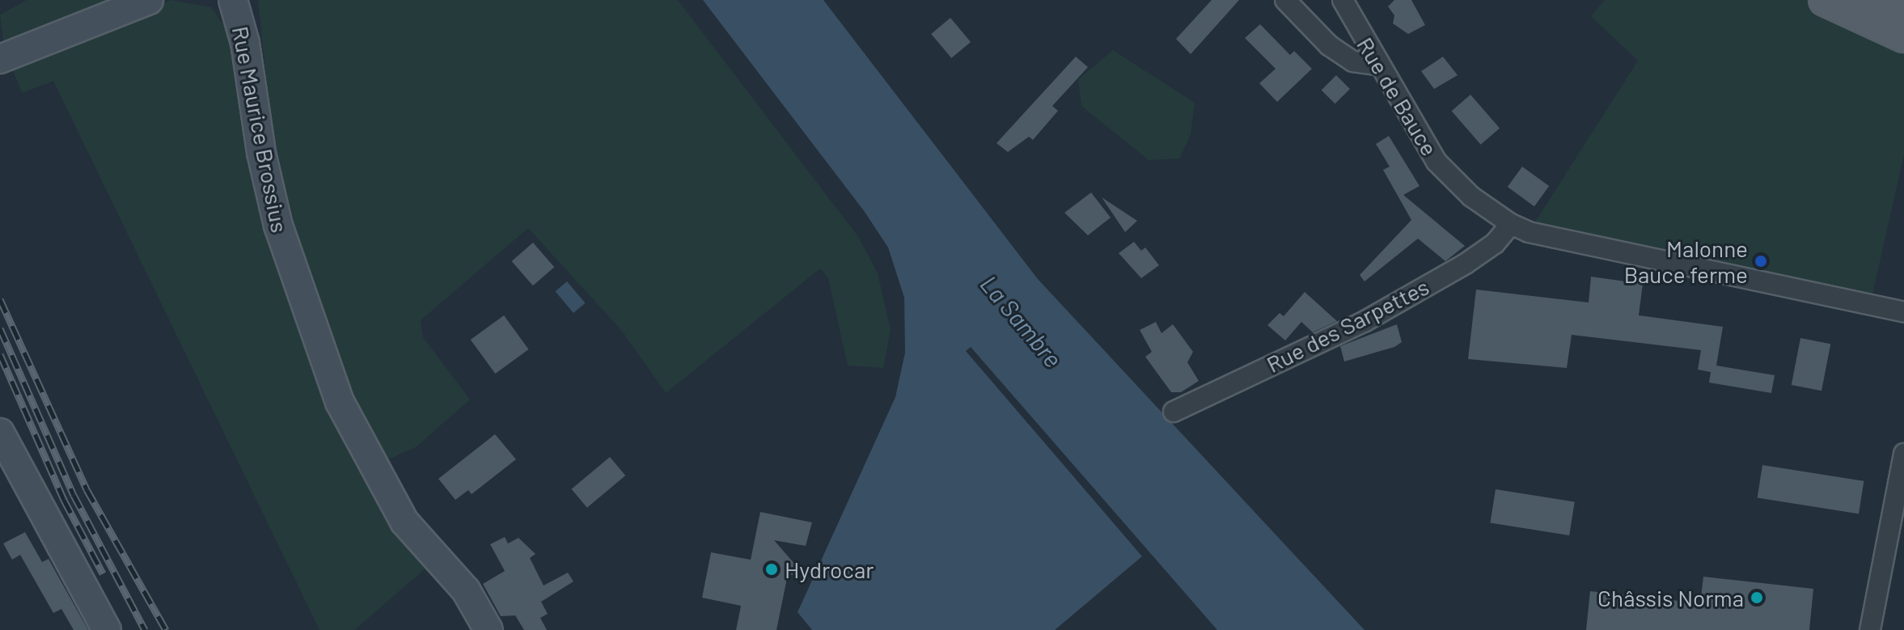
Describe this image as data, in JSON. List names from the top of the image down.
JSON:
{
  "streets": {
    "street": ["Rue de Bauce", "Rue Maurice Brossius", "Rue des Sarpettes"]
  },
  "crossings": [
    ["Rue de Bauce", "Rue des Sarpettes"]
  ],
  "water": ["La Sambre"],
  "places": ["Malonne Bauce ferme", "Hydrocar", "Châssis Norma"]
}
